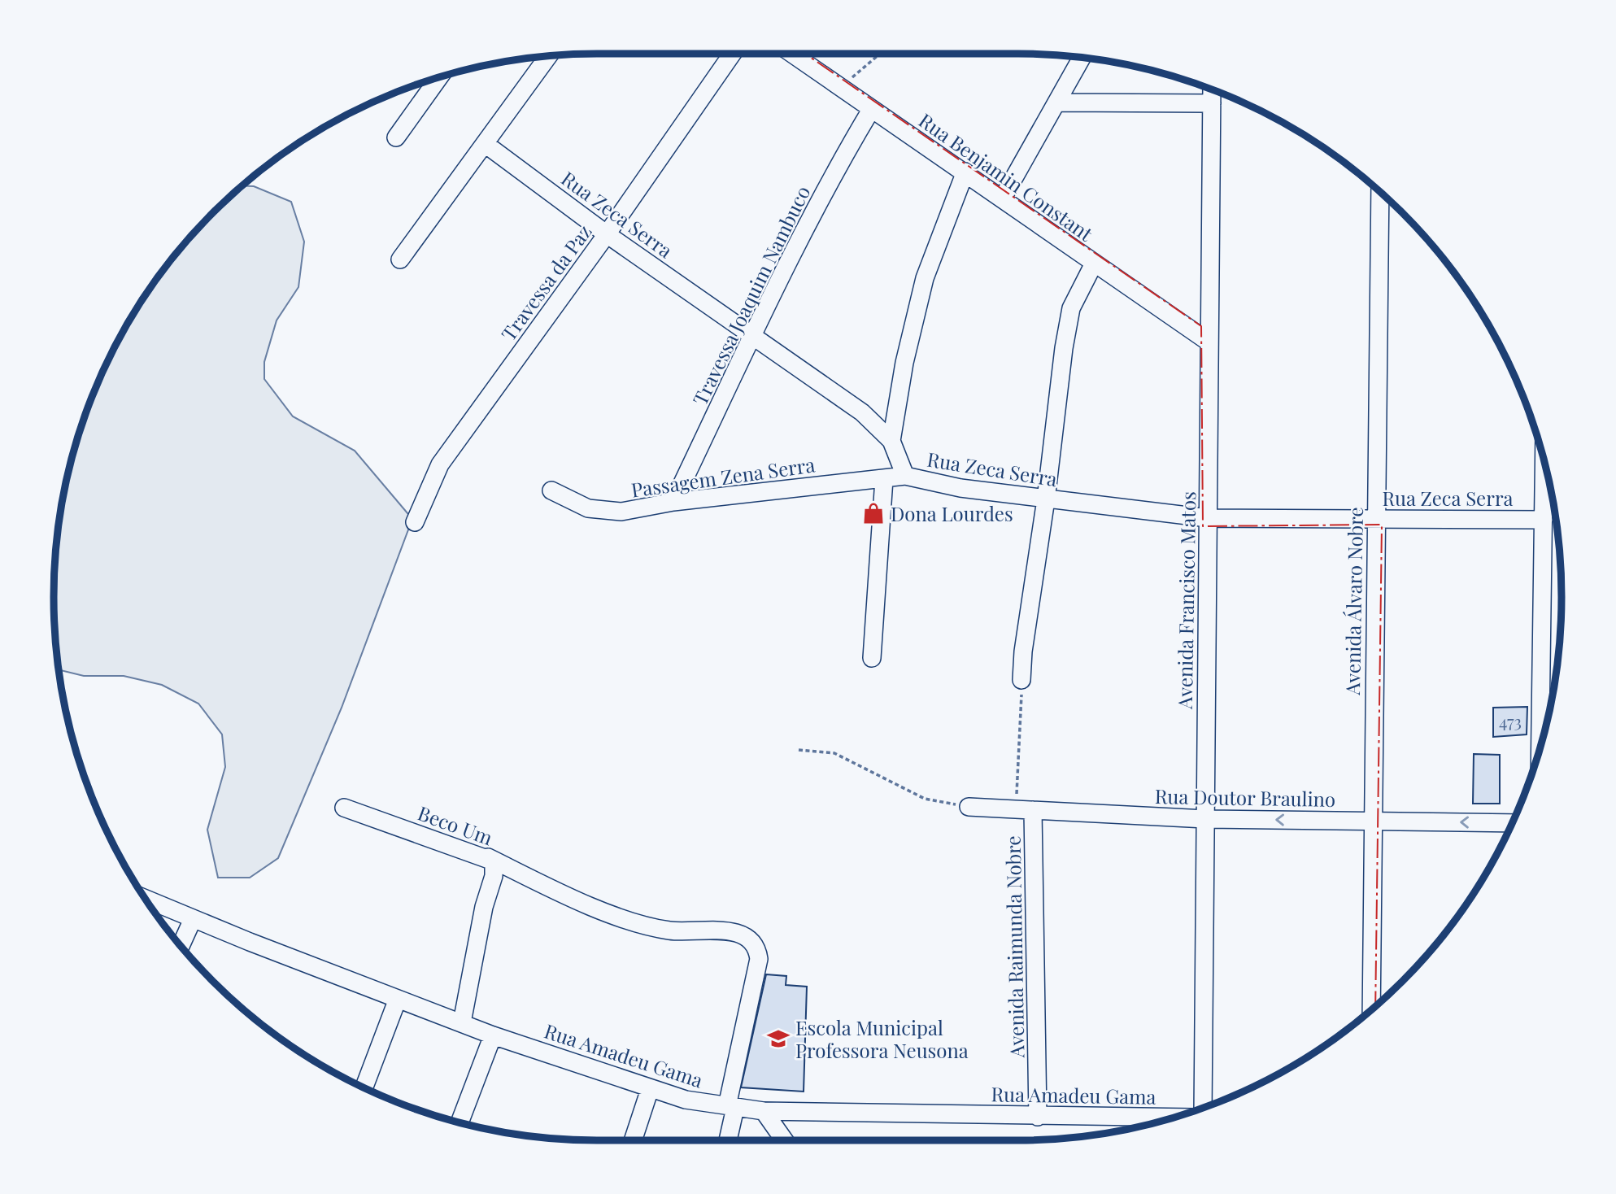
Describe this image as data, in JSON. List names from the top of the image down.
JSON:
{
  "streets": {
    "street": [
      "Rua Benjamin Constant",
      "Rua Zeca Serra",
      "Travessa da Paz",
      "Travessa Joaquim Nambuco",
      "Passagem Zena Serra",
      "Avenida Francisco Matos",
      "Avenida Álvaro Nobre",
      "Rua Doutor Braulino",
      "Beco Um",
      "Avenida Raimunda Nobre",
      "Rua Amadeu Gama"
    ]
  },
  "crossings": [
    ["Rua Benjamin Constant", "Travessa Joaquim Nambuco"],
    ["Rua Benjamin Constant", "Avenida Francisco Matos"],
    ["Rua Zeca Serra", "Travessa da Paz"],
    ["Rua Zeca Serra", "Travessa Joaquim Nambuco"],
    ["Rua Zeca Serra", "Passagem Zena Serra"],
    ["Rua Zeca Serra", "Avenida Francisco Matos"],
    ["Rua Zeca Serra", "Avenida Álvaro Nobre"],
    ["Travessa Joaquim Nambuco", "Passagem Zena Serra"],
    ["Avenida Francisco Matos", "Rua Doutor Braulino"],
    ["Avenida Álvaro Nobre", "Rua Doutor Braulino"],
    ["Rua Doutor Braulino", "Avenida Raimunda Nobre"],
    ["Beco Um", "Rua Amadeu Gama"],
    ["Avenida Raimunda Nobre", "Rua Amadeu Gama"]
  ],
  "one_way": ["Rua Doutor Braulino"],
  "places": {
    "shop": ["Dona Lourdes"],
    "school or university": ["Escola Municipal Professora Neusona"]
  },
  "house_numbers": ["473"]
}
